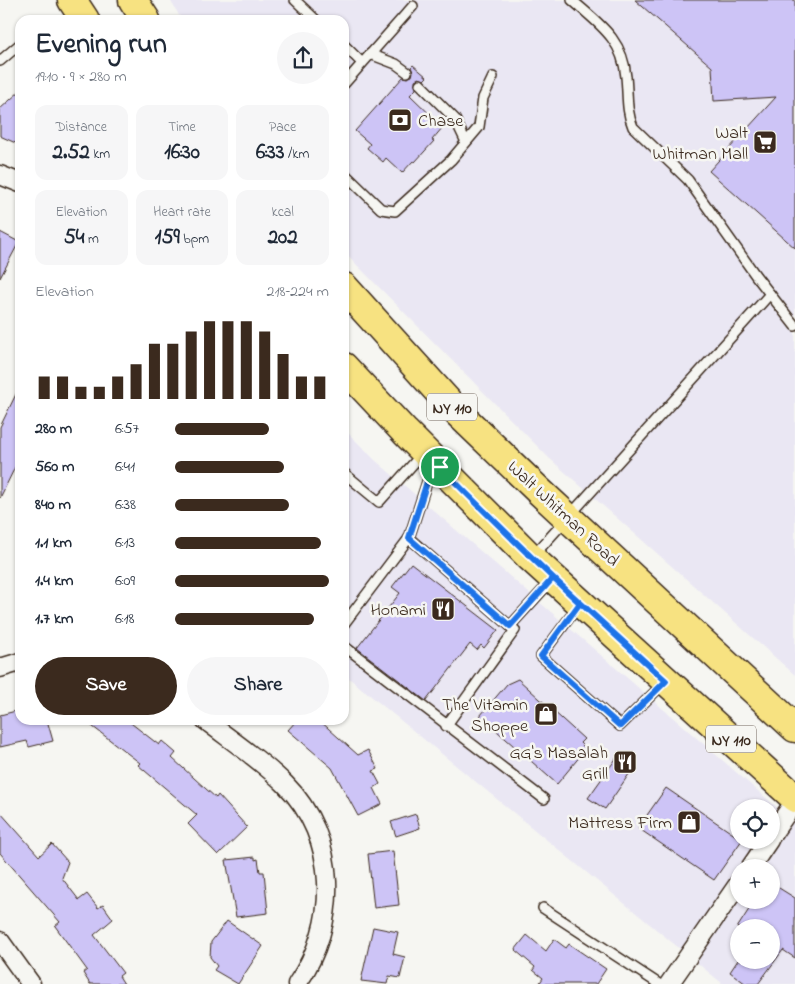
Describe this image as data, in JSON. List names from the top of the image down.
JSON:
{
  "streets": {
    "main road": ["NY 110", "Walt Whitman Road"]
  },
  "places": {
    "bank": ["Chase"],
    "supermarket": ["Walt Whitman Mall"],
    "restaurant": ["Honami", "GG's Masalah Grill"],
    "shop": ["The Vitamin Shoppe", "Mattress Firm"]
  },
  "page": {
    "heading": ["Evening run", "19:10 · 9 × 280 m"],
    "stats": [
      ["Distance", "2.52 km"],
      ["Time", "16:30"],
      ["Pace", "6:33 /km"],
      ["Elevation", "54 m"],
      ["Heart rate", "159 bpm"],
      ["kcal", "202"]
    ],
    "chart": ["Elevation", "218–224 m"],
    "list": [
      {
        "name": "280 m",
        "note": "6:57"
      },
      {
        "name": "560 m",
        "note": "6:41"
      },
      {
        "name": "840 m",
        "note": "6:38"
      },
      {
        "name": "1.1 km",
        "note": "6:13"
      },
      {
        "name": "1.4 km",
        "note": "6:09"
      },
      {
        "name": "1.7 km",
        "note": "6:18"
      }
    ],
    "buttons": ["Save", "Share"],
    "map_buttons": ["+", "−"]
  }
}
